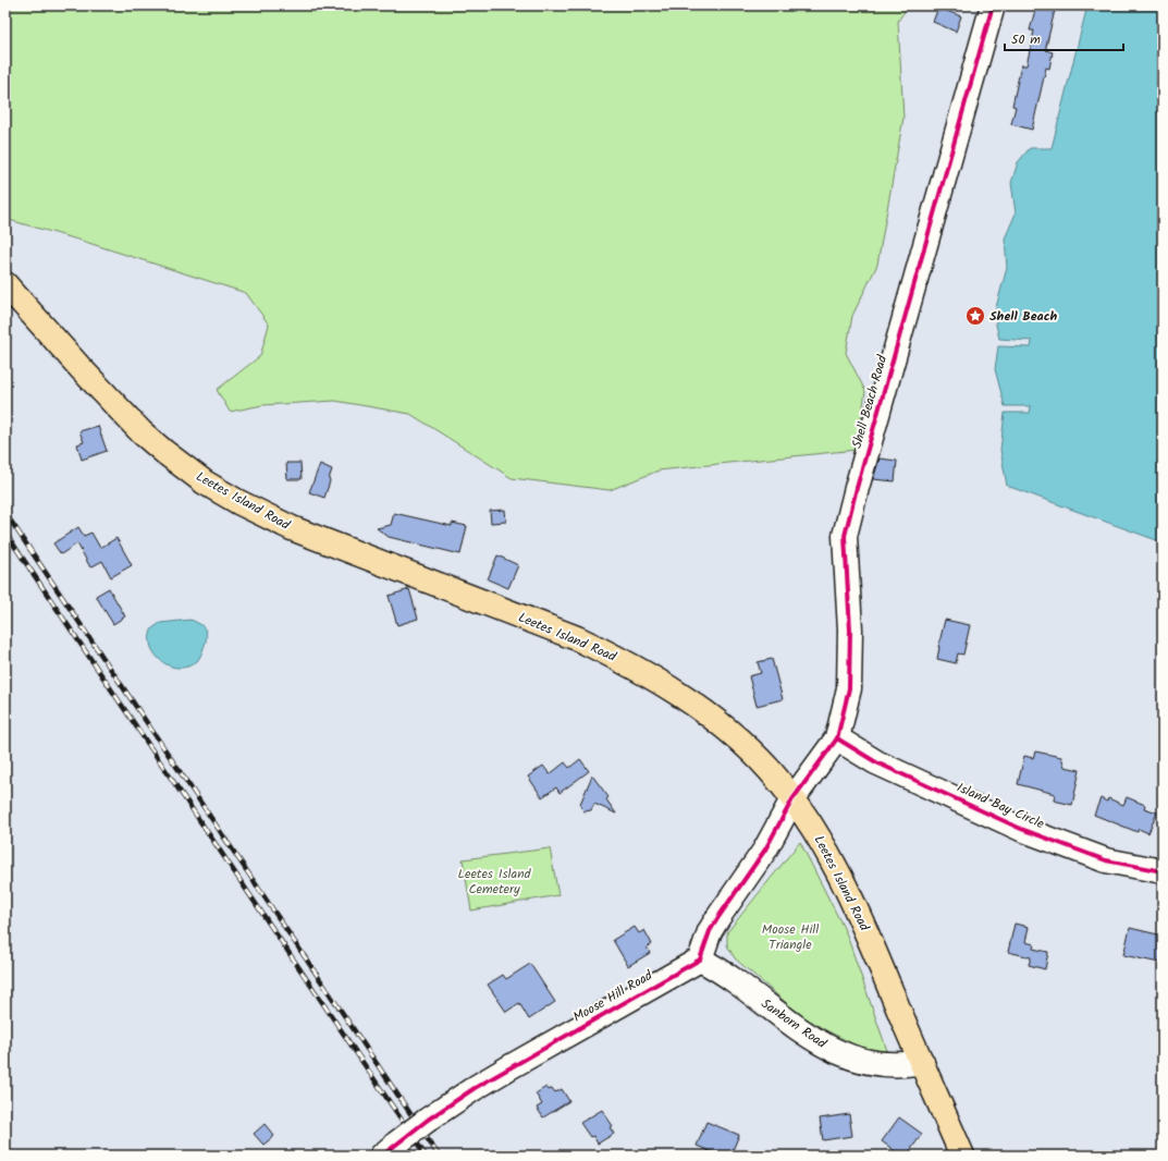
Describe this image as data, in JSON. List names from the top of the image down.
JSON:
{
  "streets": {
    "main road": ["Leetes Island Road"],
    "street": [
      "Shell Beach Road",
      "Island Bay Circle",
      "Moose Hill Road",
      "Sanborn Road"
    ]
  },
  "crossings": [
    ["Shell Beach Road", "Leetes Island Road"],
    ["Shell Beach Road", "Island Bay Circle"],
    ["Leetes Island Road", "Sanborn Road"],
    ["Moose Hill Road", "Sanborn Road"]
  ],
  "parks": ["Leetes Island Cemetery", "Moose Hill Triangle"],
  "places": {
    "place": ["Shell Beach"]
  },
  "scale_bar": "50 m"
}
